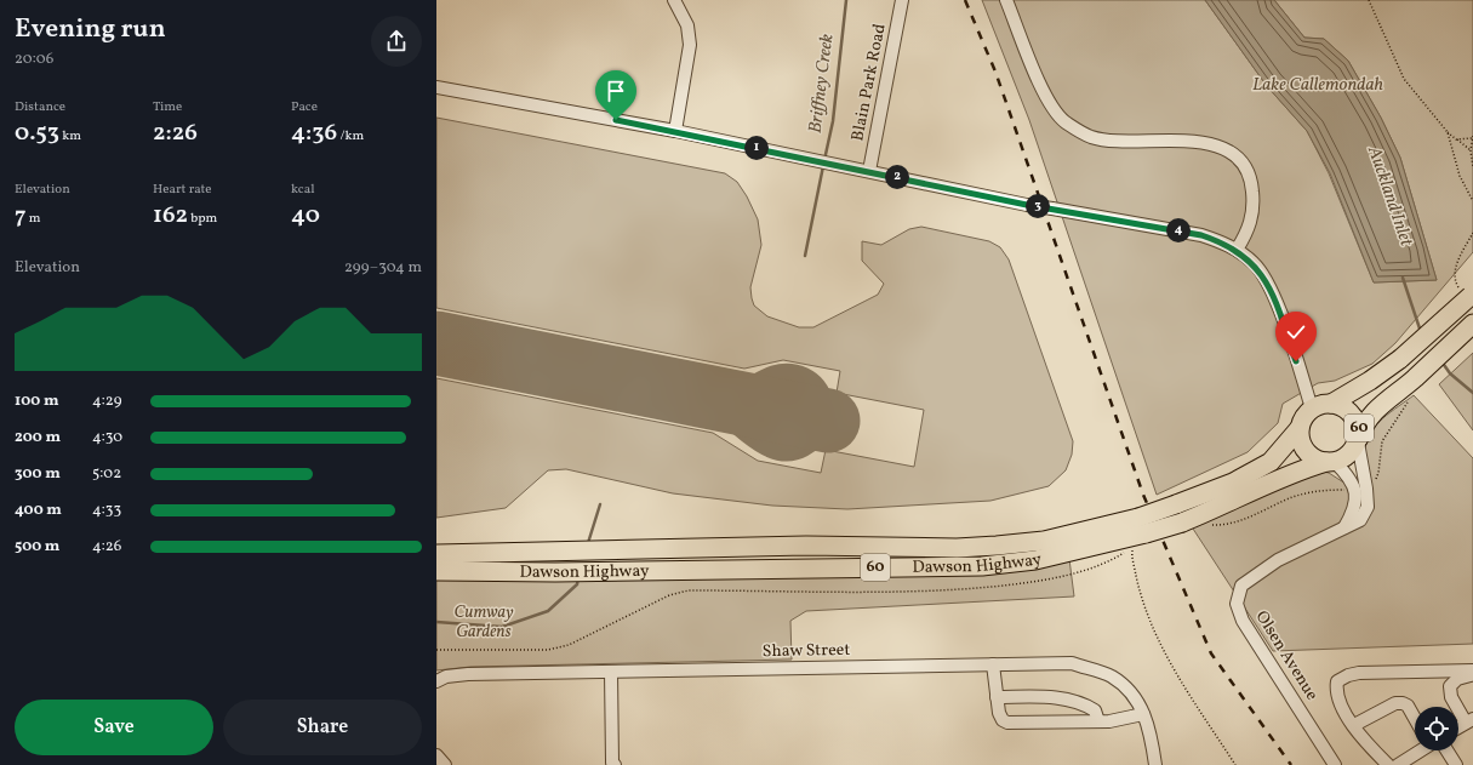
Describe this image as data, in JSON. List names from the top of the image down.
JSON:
{
  "streets": {
    "highway": ["60", "Dawson Highway"],
    "street": ["Blain Park Road", "Shaw Street", "Olsen Avenue"]
  },
  "crossings": [
    ["60", "Dawson Highway"],
    ["60", "Olsen Avenue"],
    ["Dawson Highway", "Olsen Avenue"]
  ],
  "water": ["Briffney Creek", "Lake Callemondah", "Auckland Inlet"],
  "parks": ["Cumway Gardens"],
  "page": {
    "heading": ["Evening run", "20:06"],
    "stats": [
      ["Distance", "0.53 km"],
      ["Time", "2:26"],
      ["Pace", "4:36 /km"],
      ["Elevation", "7 m"],
      ["Heart rate", "162 bpm"],
      ["kcal", "40"]
    ],
    "pins": [
      "1",
      "2",
      "3",
      "4"
    ],
    "chart": ["Elevation", "299–304 m"],
    "list": [
      {
        "name": "100 m",
        "note": "4:29"
      },
      {
        "name": "200 m",
        "note": "4:30"
      },
      {
        "name": "300 m",
        "note": "5:02"
      },
      {
        "name": "400 m",
        "note": "4:33"
      },
      {
        "name": "500 m",
        "note": "4:26"
      }
    ],
    "buttons": ["Save", "Share"]
  }
}
